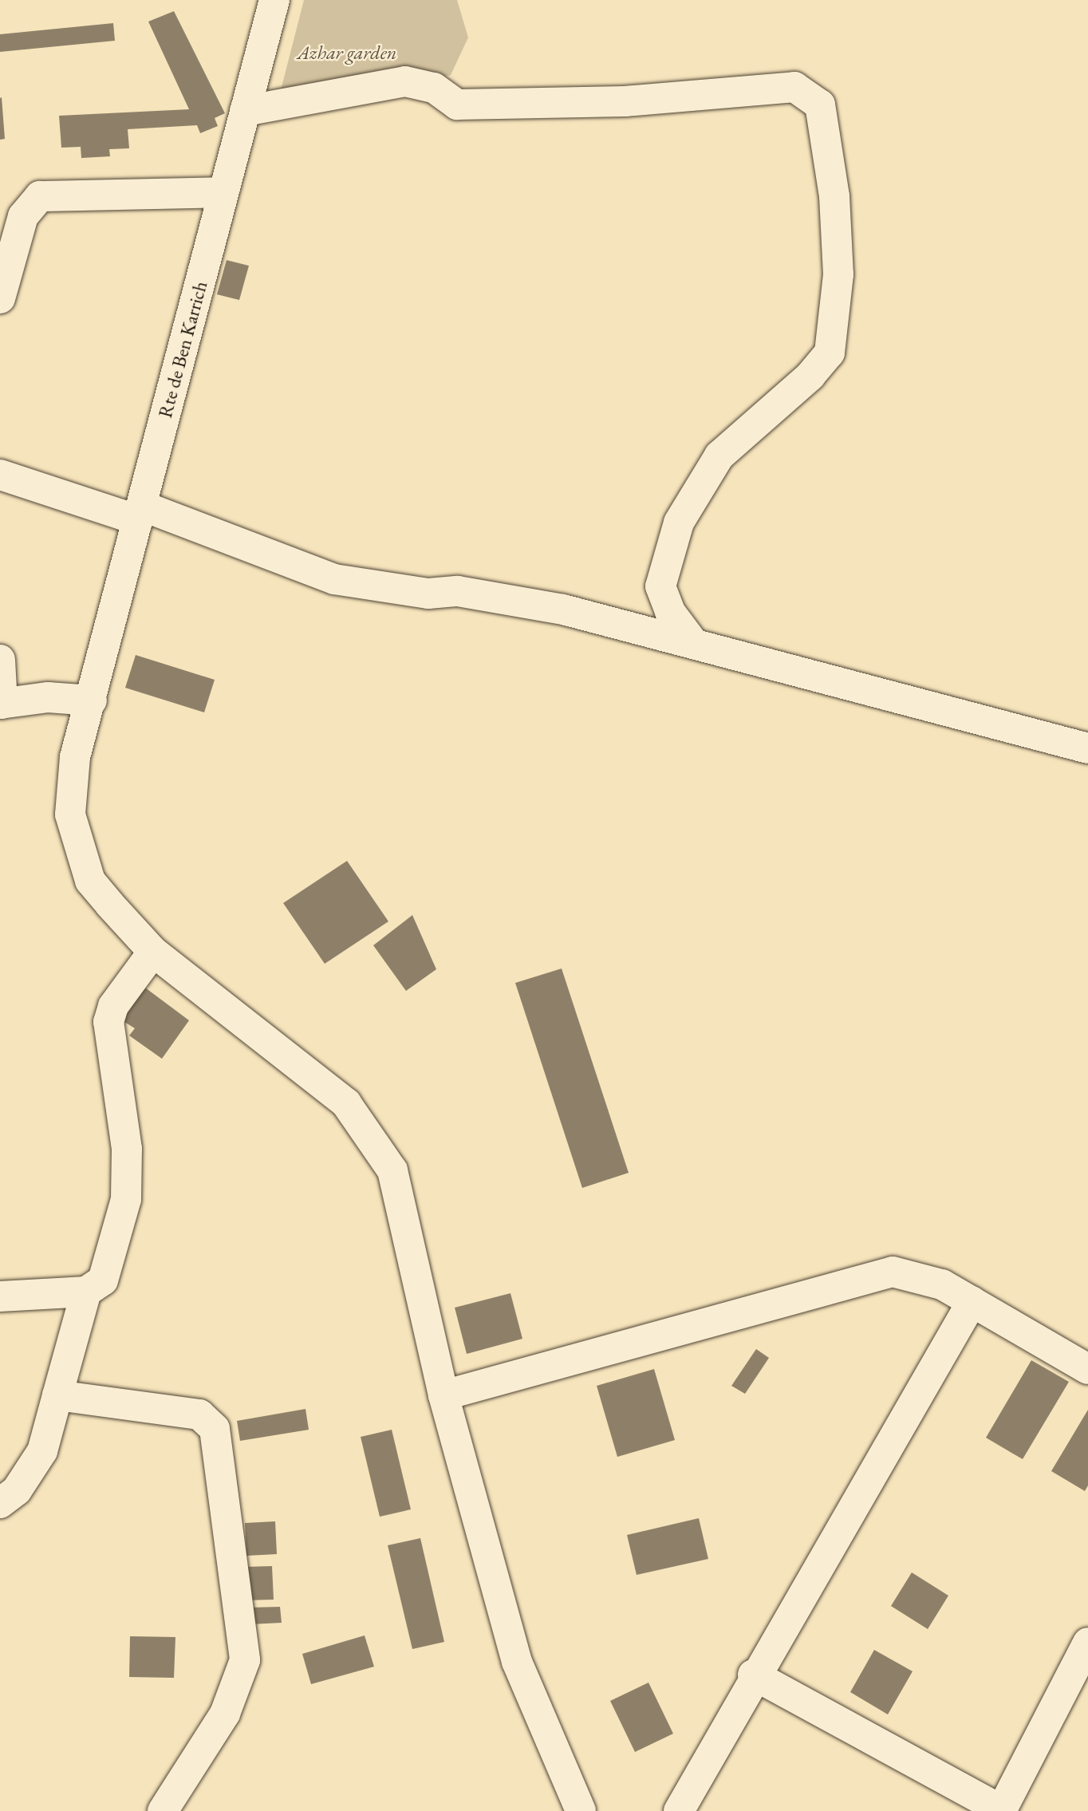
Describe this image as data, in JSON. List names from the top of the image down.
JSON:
{
  "streets": {
    "street": ["Rte de Ben Karrich"]
  },
  "parks": ["Azhar garden"]
}
